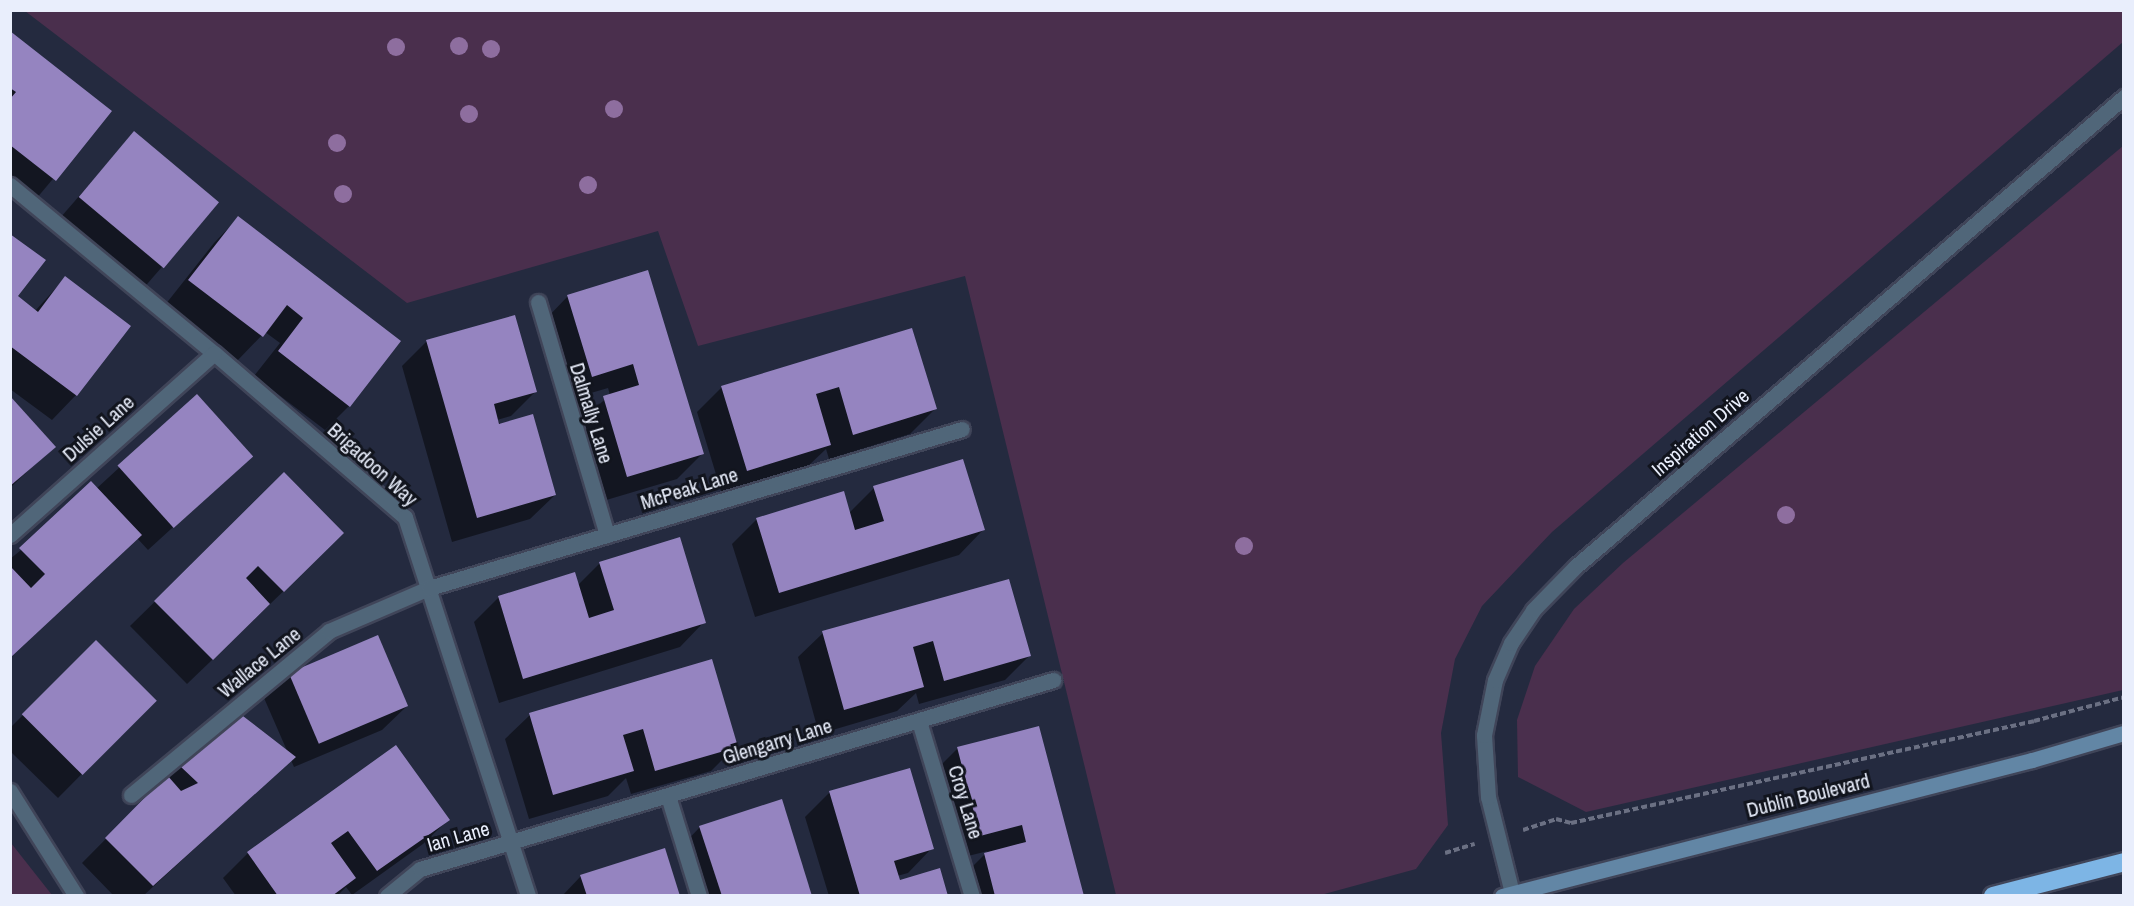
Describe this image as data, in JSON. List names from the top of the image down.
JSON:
{
  "streets": {
    "street": [
      "Dalmally Lane",
      "Dulsie Lane",
      "Inspiration Drive",
      "Brigadoon Way",
      "McPeak Lane",
      "Wallace Lane",
      "Glengarry Lane",
      "Dublin Boulevard",
      "Croy Lane",
      "Ian Lane"
    ]
  },
  "crossings": [
    ["Dalmally Lane", "McPeak Lane"],
    ["Dulsie Lane", "Brigadoon Way"],
    ["Inspiration Drive", "Dublin Boulevard"],
    ["Brigadoon Way", "McPeak Lane"],
    ["Brigadoon Way", "Wallace Lane"],
    ["Brigadoon Way", "Glengarry Lane"],
    ["Brigadoon Way", "Ian Lane"],
    ["McPeak Lane", "Wallace Lane"],
    ["Glengarry Lane", "Croy Lane"],
    ["Glengarry Lane", "Ian Lane"]
  ]
}
